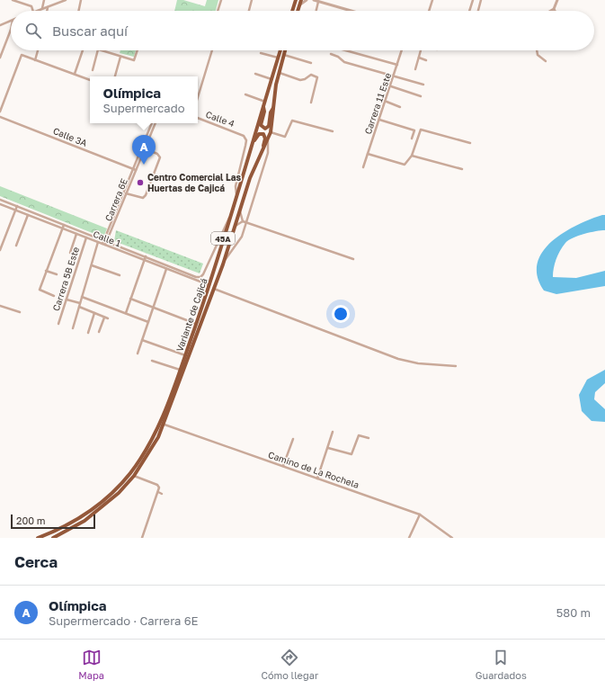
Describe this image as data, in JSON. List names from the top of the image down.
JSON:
{
  "streets": {
    "highway": ["45A", "Variante de Cajicá"],
    "street": [
      "Carrera 11 Este",
      "Calle 4",
      "Calle 3A",
      "Carrera 6E",
      "Calle 1",
      "Carrera 5B Este",
      "Camino de La Rochela"
    ]
  },
  "crossings": [
    ["Calle 4", "Variante de Cajicá"],
    ["Calle 3A", "Carrera 6E"],
    ["Carrera 6E", "Calle 1"],
    ["Calle 1", "Carrera 5B Este"],
    ["Calle 1", "Variante de Cajicá"],
    ["Variante de Cajicá", "Camino de La Rochela"]
  ],
  "places": ["Centro Comercial Las Huertas de Cajicá"],
  "scale_bar": "200 m",
  "page": {
    "search": "Buscar aquí",
    "popup": ["Olímpica", "Supermercado"],
    "pins": "A",
    "scale": "200 m",
    "heading": "Cerca",
    "list": [
      {
        "mark": "A",
        "name": "Olímpica",
        "note": "Supermercado · Carrera 6E",
        "value": "580 m"
      }
    ],
    "nav": ["Mapa", "Cómo llegar", "Guardados"]
  }
}
